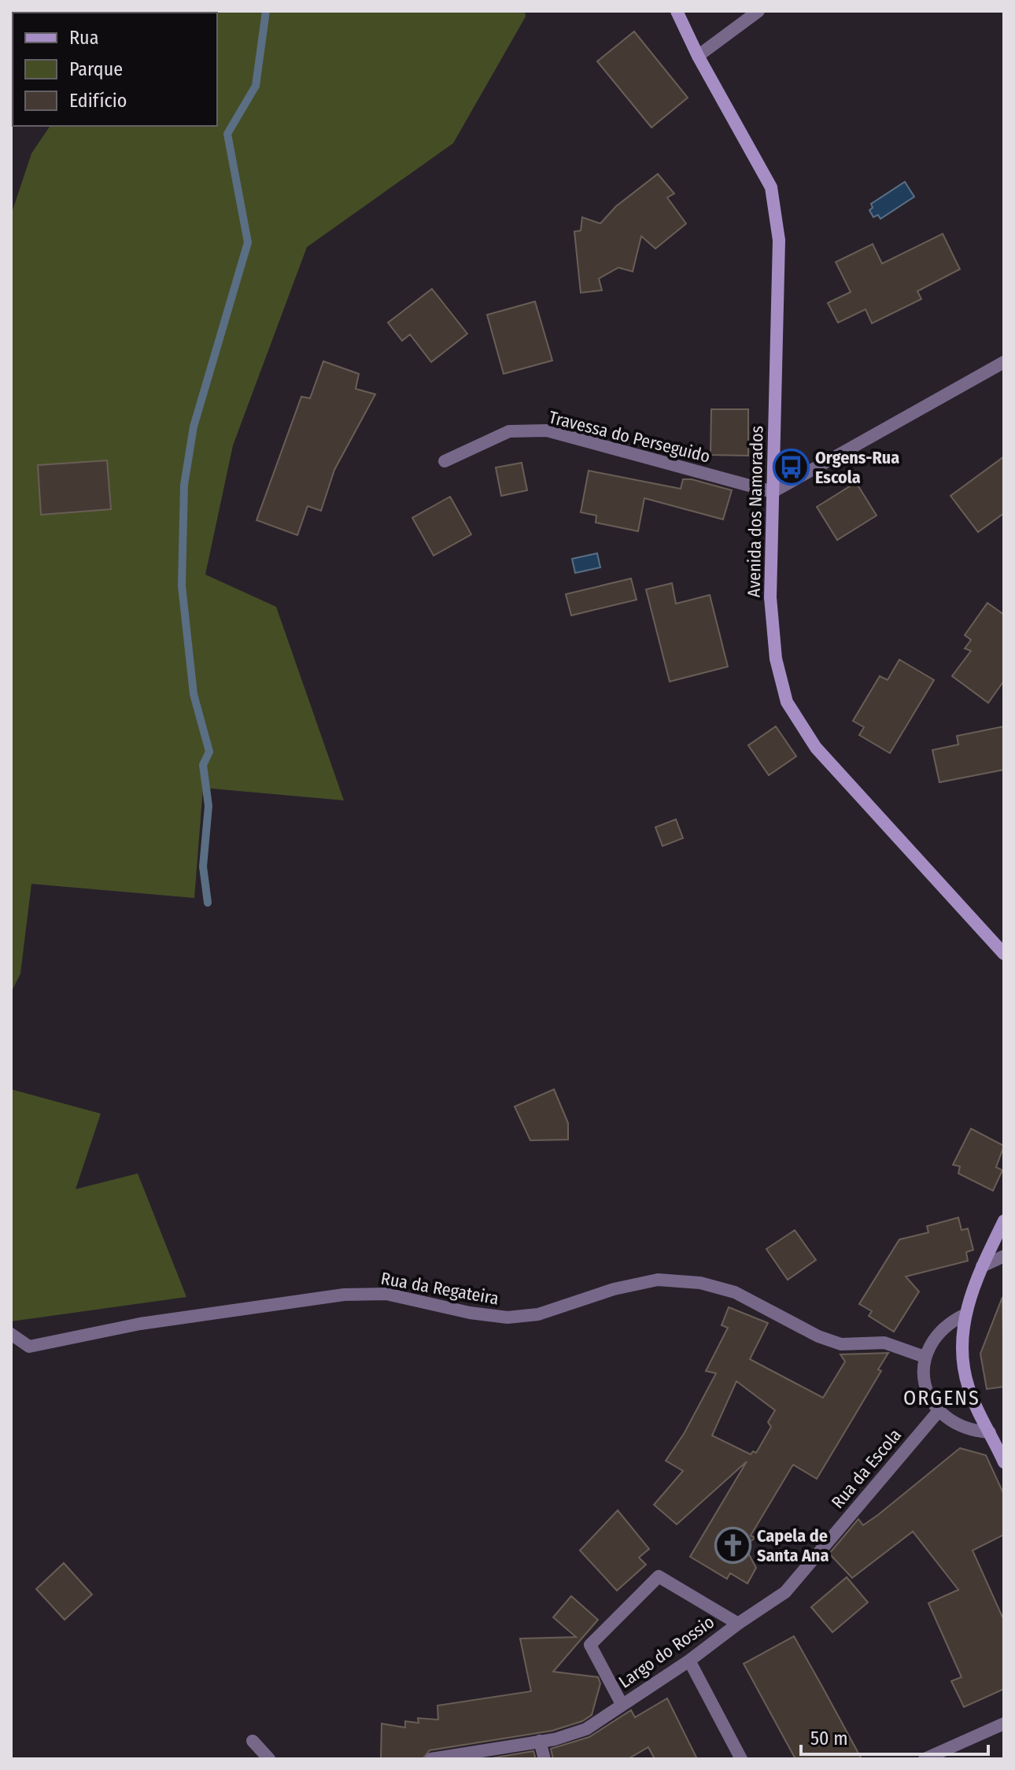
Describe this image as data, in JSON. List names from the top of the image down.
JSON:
{
  "streets": {
    "street": [
      "Travessa do Perseguido",
      "Avenida dos Namorados",
      "Rua da Regateira",
      "Rua da Escola",
      "Largo do Rossio"
    ]
  },
  "crossings": [
    ["Travessa do Perseguido", "Avenida dos Namorados"],
    ["Rua da Escola", "Largo do Rossio"]
  ],
  "districts": ["ORGENS"],
  "places": {
    "bus stop": ["Orgens-Rua Escola"],
    "church": ["Capela de Santa Ana"]
  },
  "legend": ["Rua", "Parque", "Edifício"],
  "scale_bar": "50 m"
}
